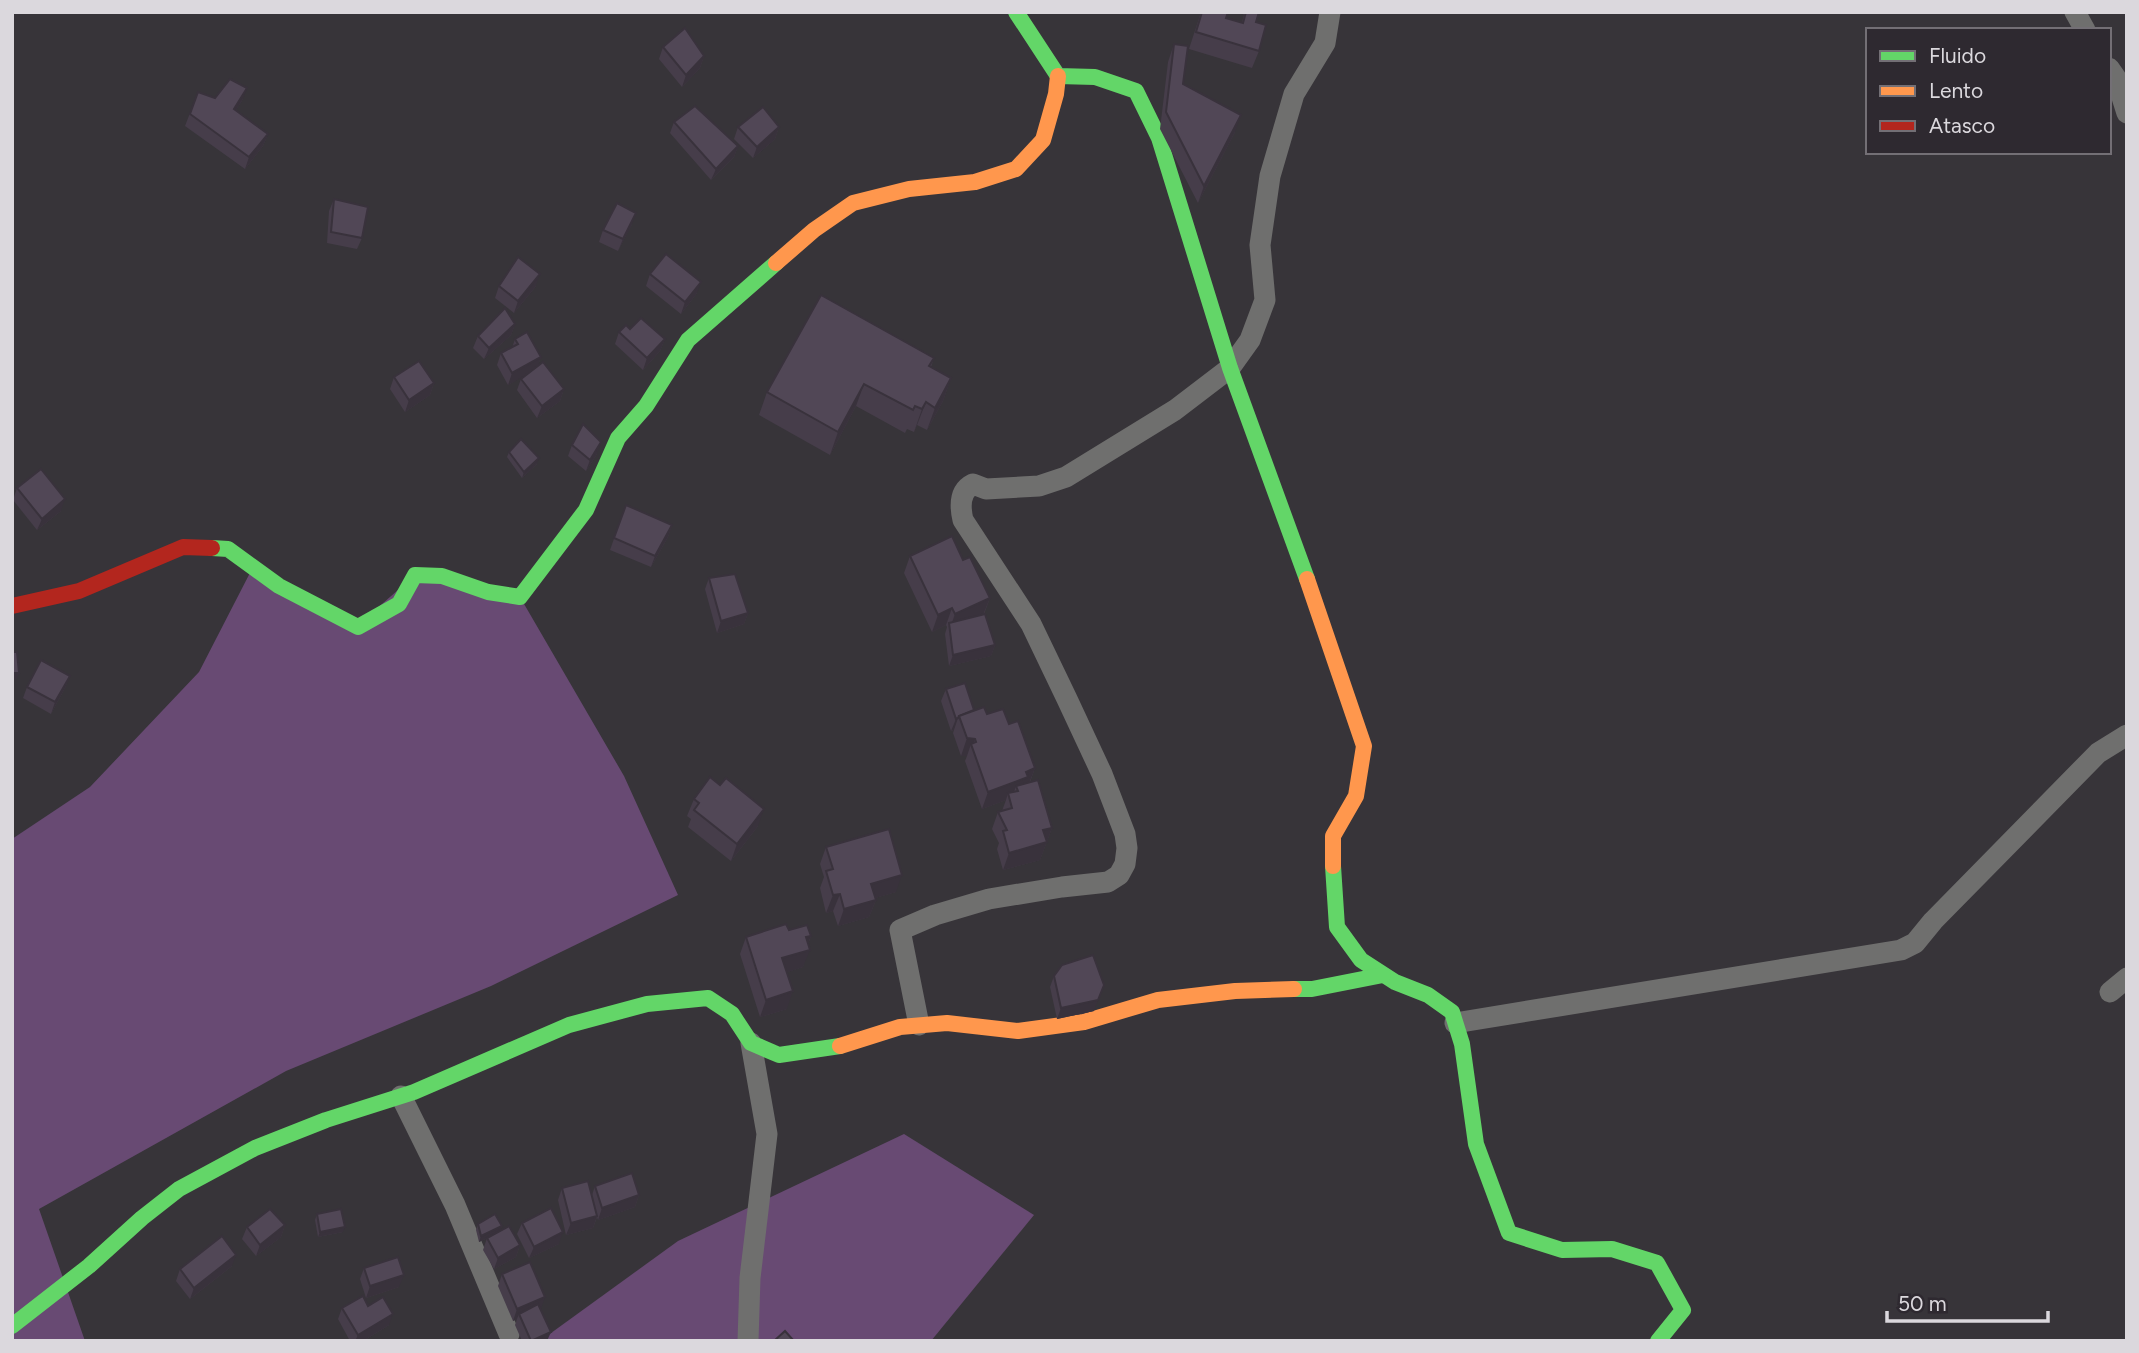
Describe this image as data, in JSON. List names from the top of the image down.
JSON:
{
  "legend": ["Fluido", "Lento", "Atasco"],
  "scale_bar": "50 m"
}
